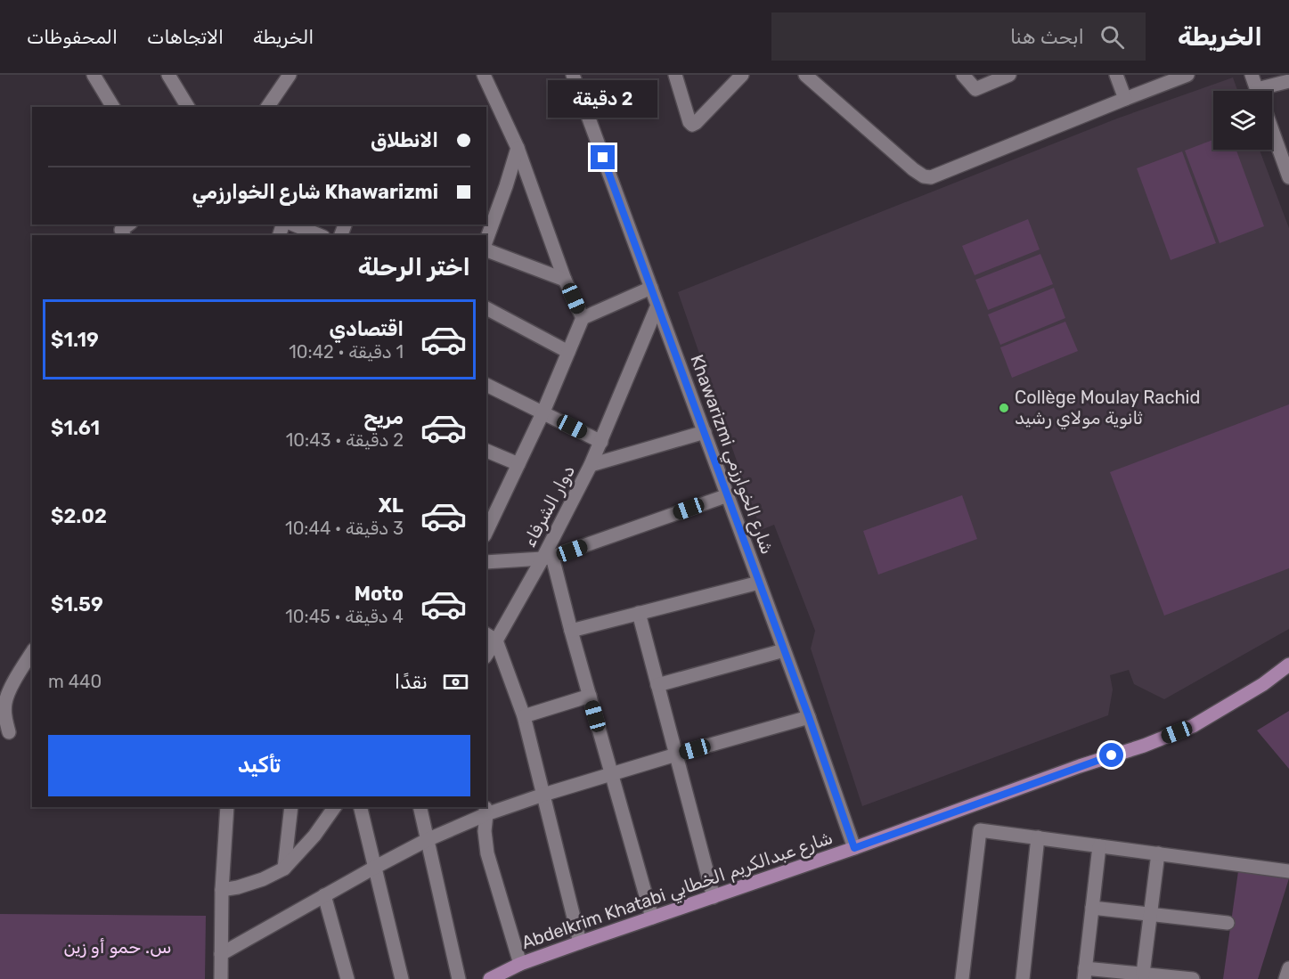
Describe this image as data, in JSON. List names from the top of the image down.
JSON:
{
  "streets": {
    "main road": ["Abdelkrim Khatabi شارع عبدالكريم الخطابي"],
    "street": ["Khawarizmi شارع الخوارزمي", "دوار الشرفاء"]
  },
  "crossings": [
    ["Khawarizmi شارع الخوارزمي", "دوار الشرفاء"],
    ["Khawarizmi شارع الخوارزمي", "Abdelkrim Khatabi شارع عبدالكريم الخطابي"]
  ],
  "parks": ["س. حمو أو زين"],
  "places": ["Collège Moulay Rachid ثانوية مولاي رشيد"],
  "page": {
    "header": "الخريطة",
    "search": "ابحث هنا",
    "nav": ["الخريطة", "الاتجاهات", "المحفوظات"],
    "bubble": "2 دقيقة",
    "banner": ["الانطلاق", "Khawarizmi شارع الخوارزمي"],
    "heading": "اختر الرحلة",
    "list": [
      {
        "name": "اقتصادي",
        "note": "1 دقيقة · 10:42",
        "value": "$1.19"
      },
      {
        "name": "مريح",
        "note": "2 دقيقة · 10:43",
        "value": "$1.61"
      },
      {
        "name": "XL",
        "note": "3 دقيقة · 10:44",
        "value": "$2.02"
      },
      {
        "name": "Moto",
        "note": "4 دقيقة · 10:45",
        "value": "$1.59"
      }
    ],
    "pay": ["نقدًا", "440 m"],
    "buttons": "تأكيد"
  }
}
